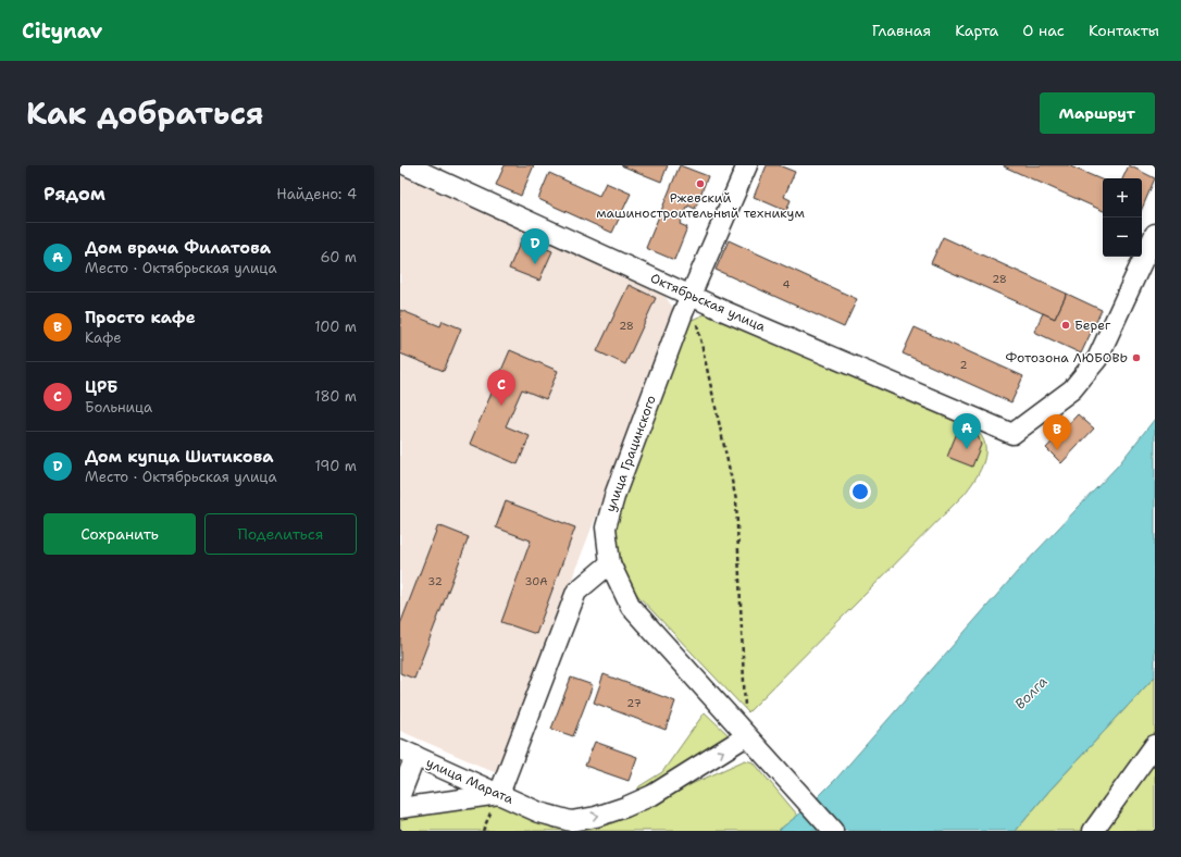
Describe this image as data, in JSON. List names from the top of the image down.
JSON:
{
  "streets": {
    "street": ["Октябрьская улица", "улица Грацинского", "улица Марата"]
  },
  "crossings": [
    ["Октябрьская улица", "улица Грацинского"],
    ["улица Грацинского", "улица Марата"]
  ],
  "one_way": ["улица Марата"],
  "water": ["Волга"],
  "places": ["Ржевский машиностроительный техникум", "Берег", "Фотозона ЛЮБОВЬ"],
  "house_numbers": [
    "28",
    "4",
    "28",
    "2",
    "32",
    "30А",
    "27"
  ],
  "page": {
    "header": "Citynav",
    "nav": [
      "Главная",
      "Карта",
      "О нас",
      "Контакты"
    ],
    "title": "Как добраться",
    "buttons": [
      "Маршрут",
      ["Сохранить", "Поделиться"]
    ],
    "heading": ["Рядом", "Найдено: 4"],
    "map_buttons": ["+", "−"],
    "list": [
      {
        "mark": "A",
        "name": "Дом врача Филатова",
        "note": "Место · Октябрьская улица",
        "value": "60 m"
      },
      {
        "mark": "B",
        "name": "Просто кафе",
        "note": "Кафе",
        "value": "100 m"
      },
      {
        "mark": "C",
        "name": "ЦРБ",
        "note": "Больница",
        "value": "180 m"
      },
      {
        "mark": "D",
        "name": "Дом купца Шитикова",
        "note": "Место · Октябрьская улица",
        "value": "190 m"
      }
    ],
    "pins": [
      "D",
      "C",
      "A",
      "B"
    ]
  }
}
